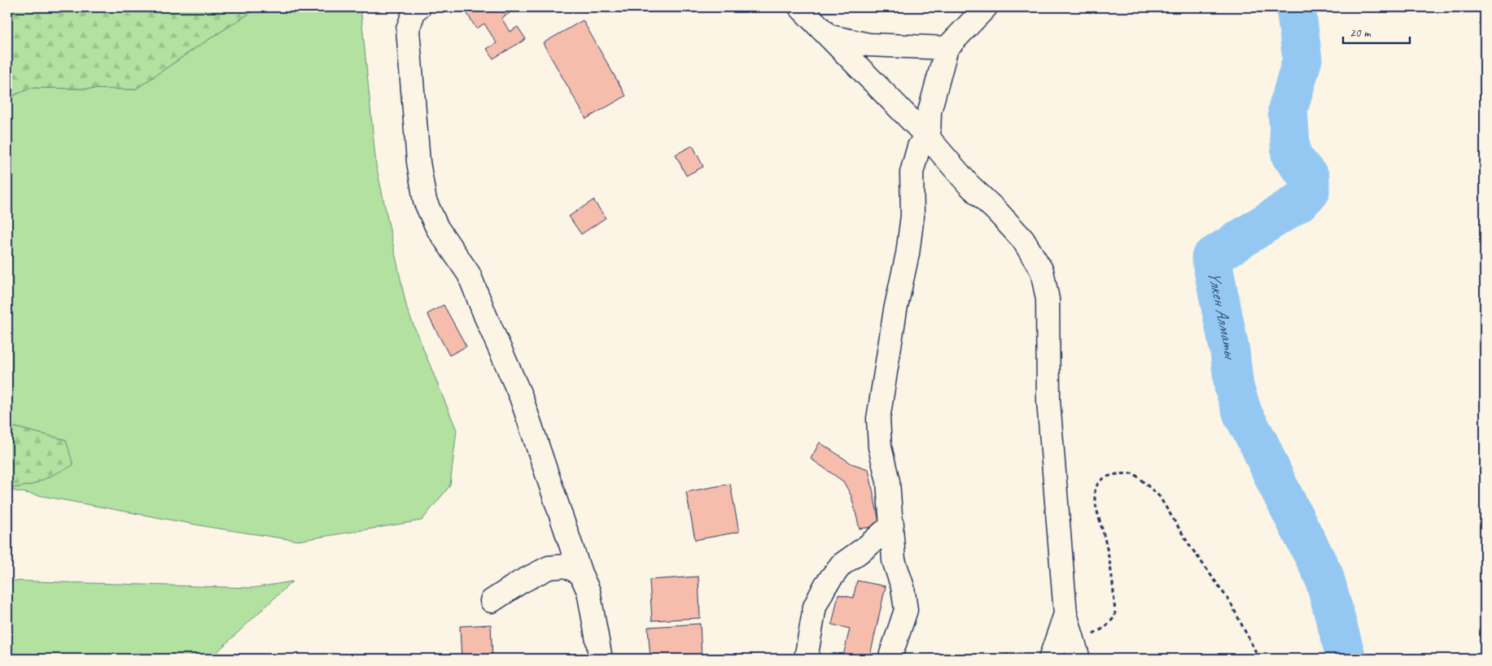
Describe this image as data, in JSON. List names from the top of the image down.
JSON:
{
  "water": ["Үлкен Алматы"],
  "scale_bar": "20 m"
}
